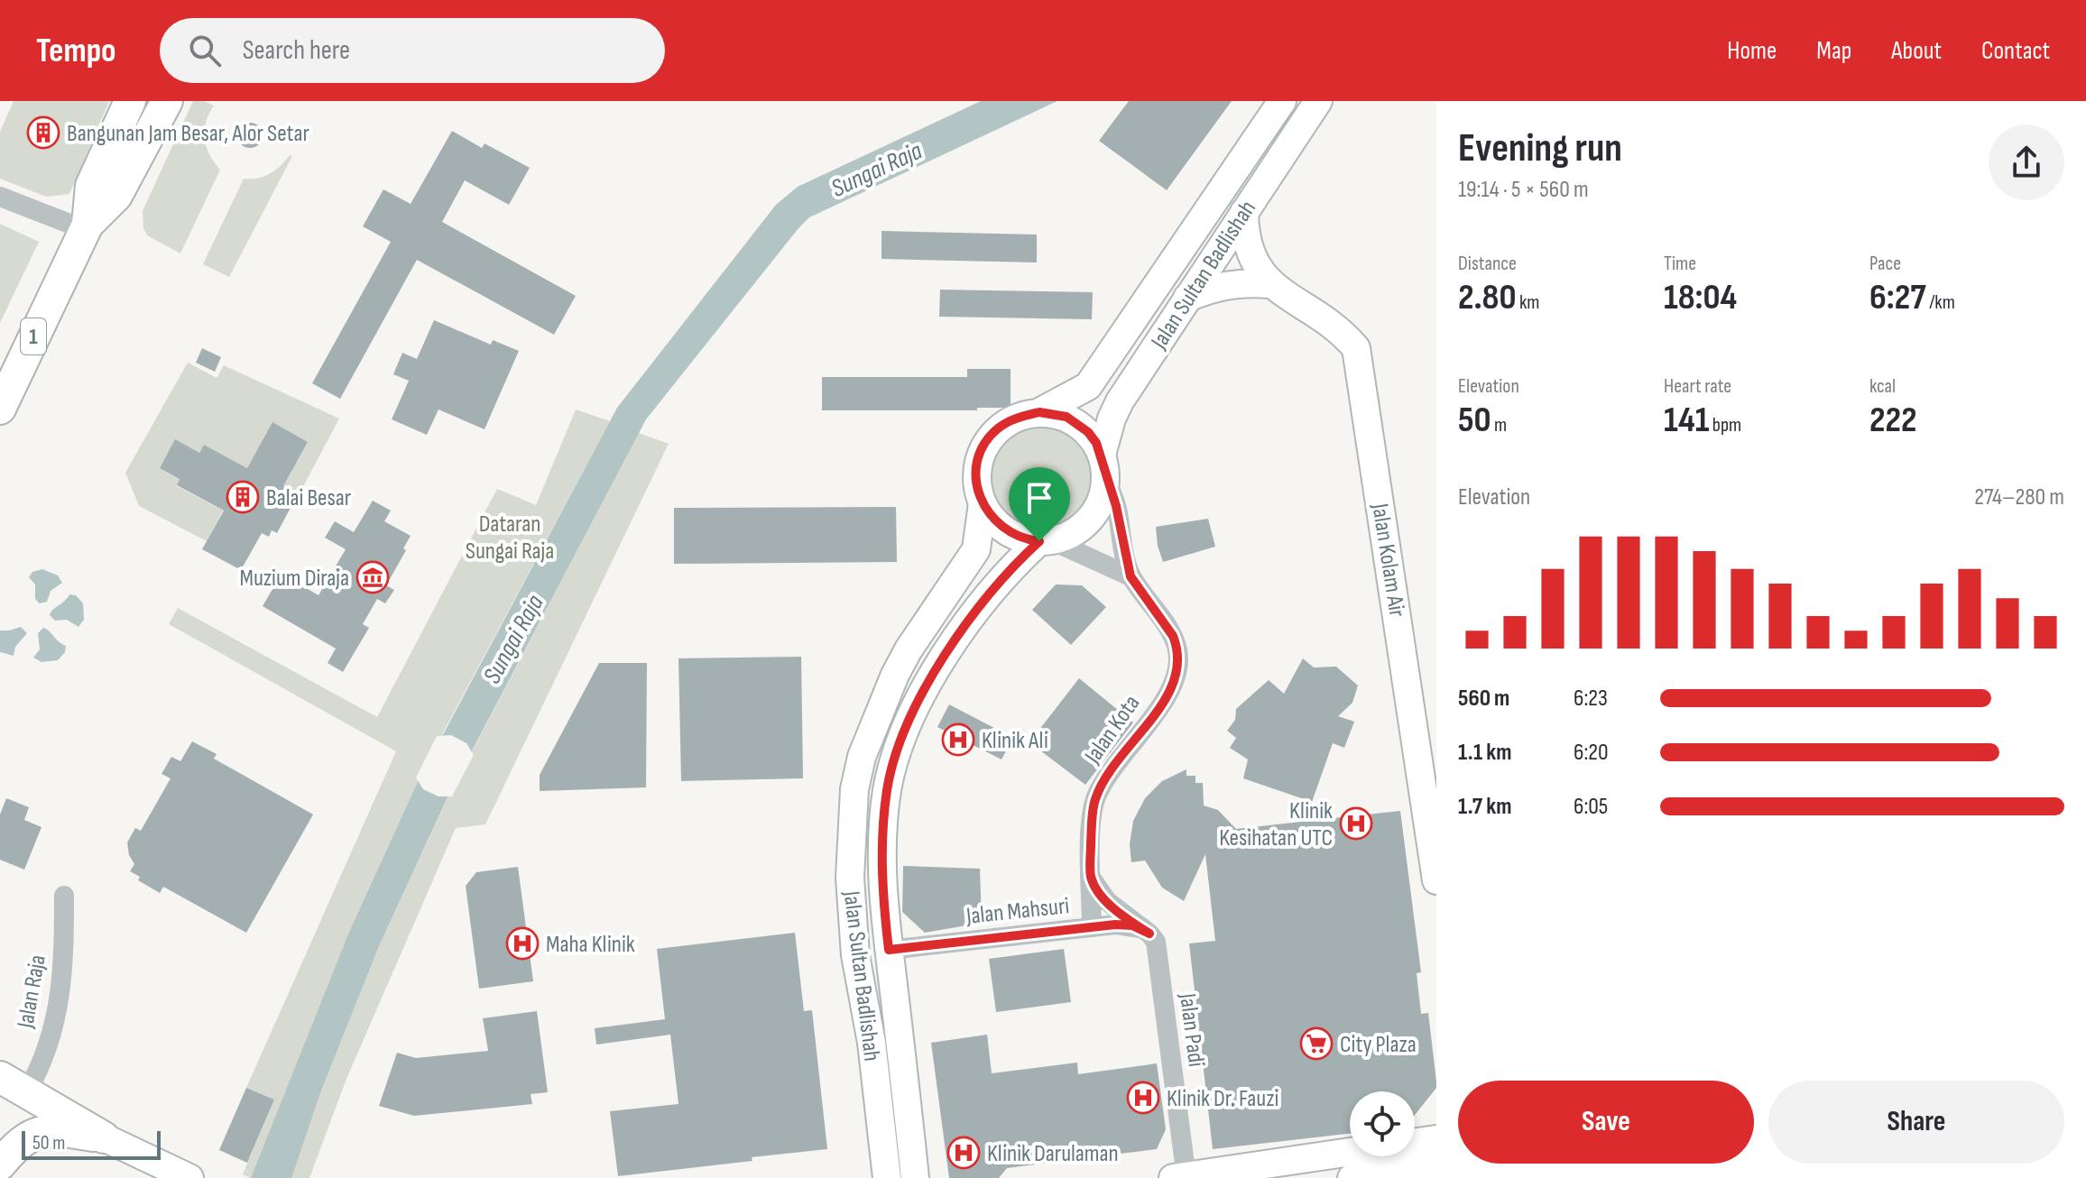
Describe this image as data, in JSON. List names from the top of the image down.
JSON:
{
  "streets": {
    "main road": ["Jalan Sultan Badlishah", "1", "Jalan Kolam Air"],
    "street": [
      "Jalan Kota",
      "Jalan Mahsuri",
      "Jalan Raja",
      "Jalan Padi"
    ]
  },
  "crossings": [
    ["Jalan Sultan Badlishah", "Jalan Kolam Air"],
    ["Jalan Sultan Badlishah", "Jalan Kota"],
    ["Jalan Sultan Badlishah", "Jalan Mahsuri"],
    ["Jalan Kota", "Jalan Mahsuri"],
    ["Jalan Mahsuri", "Jalan Padi"]
  ],
  "water": ["Sungai Raja"],
  "parks": ["Dataran Sungai Raja"],
  "places": {
    "building": ["Bangunan Jam Besar, Alor Setar", "Balai Besar"],
    "museum": ["Muzium Diraja"],
    "hospital": [
      "Klinik Ali",
      "Klinik Kesihatan UTC",
      "Maha Klinik",
      "Klinik Dr. Fauzi",
      "Klinik Darulaman"
    ],
    "supermarket": ["City Plaza"]
  },
  "scale_bar": "50 m",
  "page": {
    "header": "Tempo",
    "search": "Search here",
    "nav": [
      "Home",
      "Map",
      "About",
      "Contact"
    ],
    "heading": ["Evening run", "19:14 · 5 × 560 m"],
    "stats": [
      ["Distance", "2.80 km"],
      ["Time", "18:04"],
      ["Pace", "6:27 /km"],
      ["Elevation", "50 m"],
      ["Heart rate", "141 bpm"],
      ["kcal", "222"]
    ],
    "chart": ["Elevation", "274–280 m"],
    "list": [
      {
        "name": "560 m",
        "note": "6:23"
      },
      {
        "name": "1.1 km",
        "note": "6:20"
      },
      {
        "name": "1.7 km",
        "note": "6:05"
      }
    ],
    "buttons": ["Save", "Share"],
    "scale": "50 m"
  }
}
